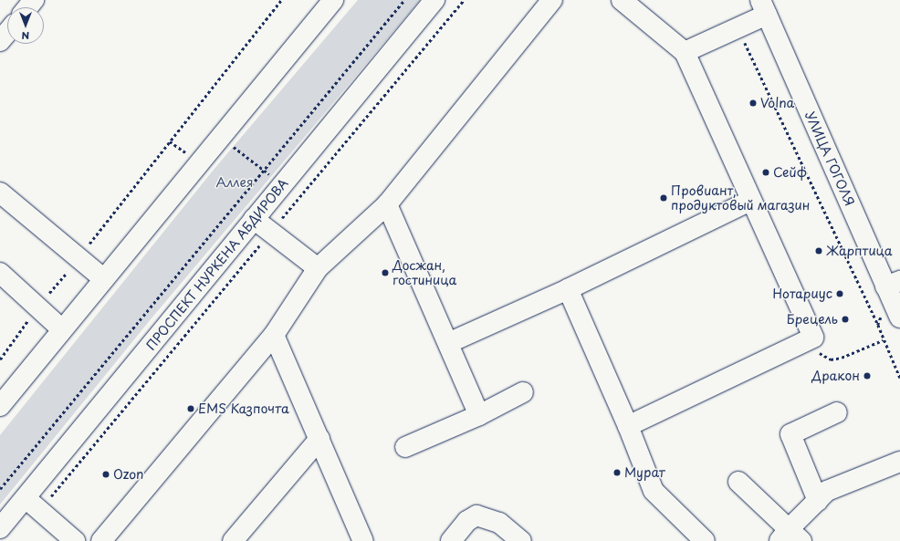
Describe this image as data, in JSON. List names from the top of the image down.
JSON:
{
  "streets": {
    "main road": ["УЛИЦА ГОГОЛЯ", "ПРОСПЕКТ НУРКЕНА АБДИРОВА"]
  },
  "parks": ["Аллея"],
  "places": [
    "Volna",
    "Сейф",
    "Провиант, продуктовый магазин",
    "Жарптица",
    "Досжан, гостиница",
    "Нотариус",
    "Брецель",
    "Дракон",
    "EMS Казпочта",
    "Мурат",
    "Ozon"
  ],
  "north": "bottom"
}
